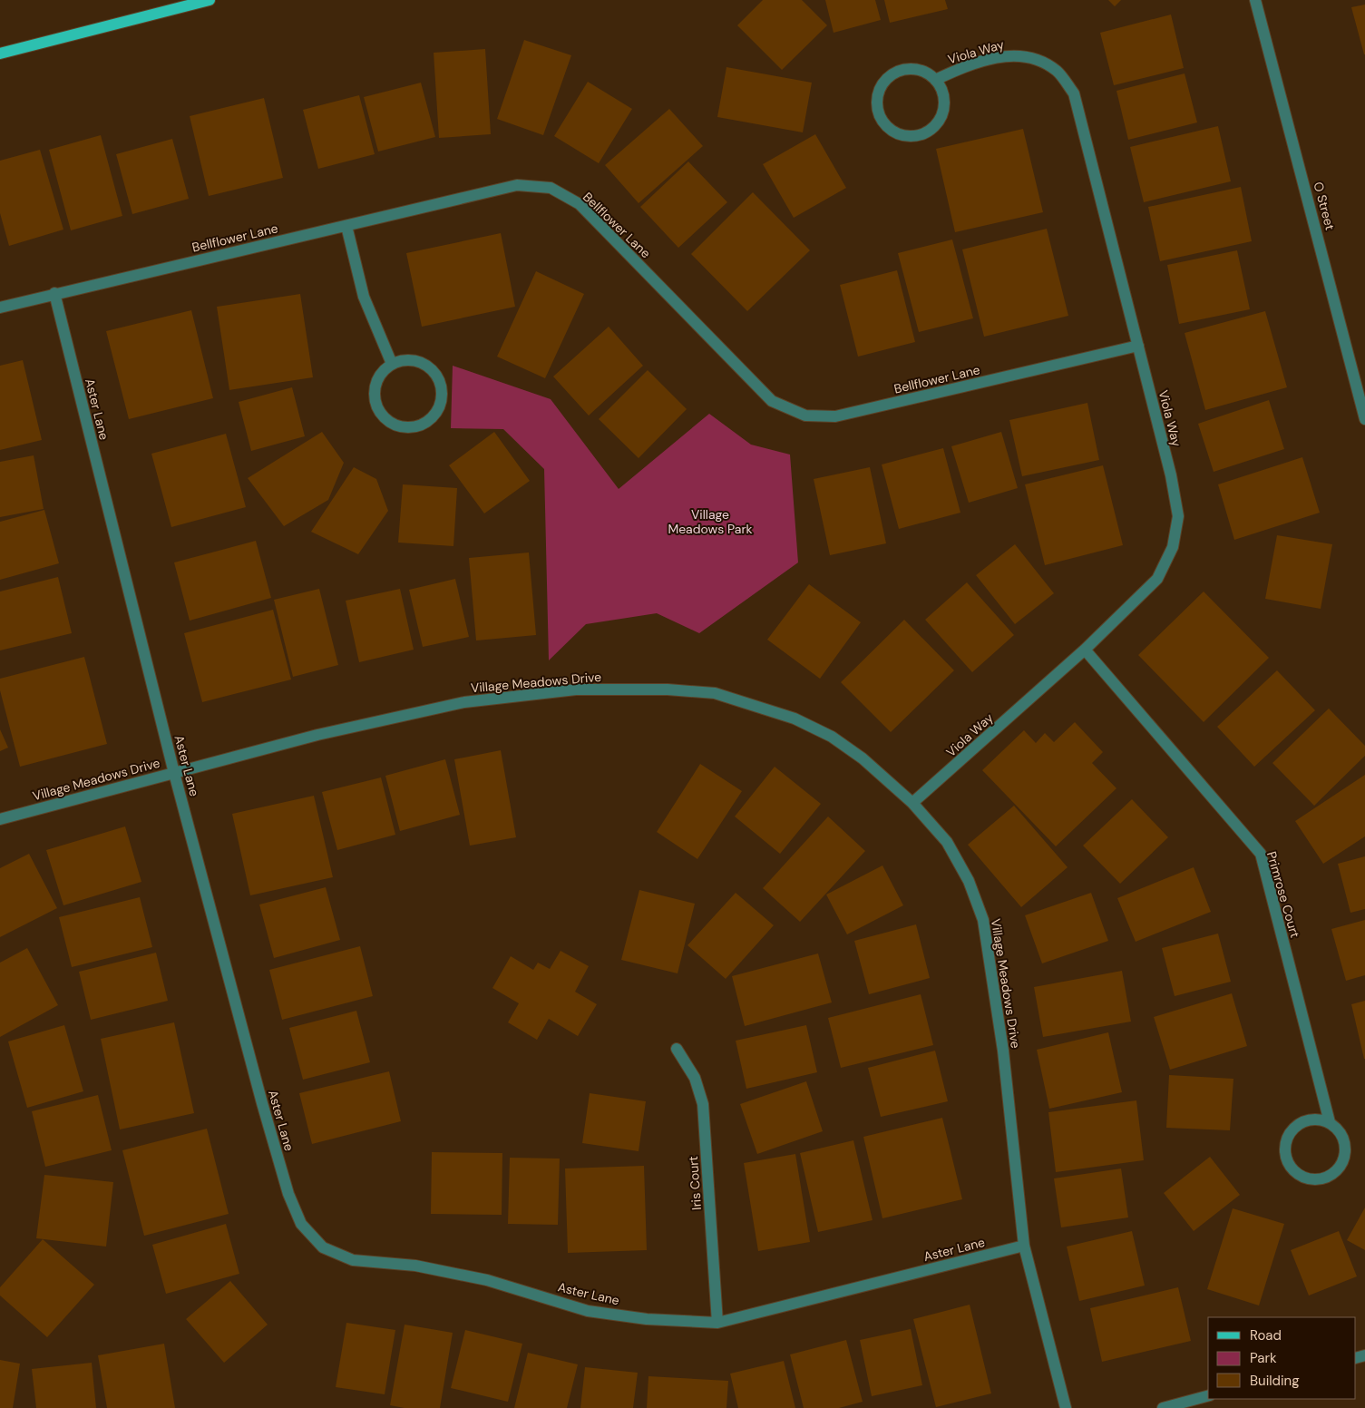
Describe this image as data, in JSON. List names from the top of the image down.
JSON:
{
  "streets": {
    "street": [
      "Viola Way",
      "O Street",
      "Bellflower Lane",
      "Aster Lane",
      "Village Meadows Drive",
      "Primrose Court",
      "Iris Court"
    ]
  },
  "crossings": [
    ["Viola Way", "Bellflower Lane"],
    ["Viola Way", "Village Meadows Drive"],
    ["Viola Way", "Primrose Court"],
    ["Bellflower Lane", "Aster Lane"],
    ["Aster Lane", "Village Meadows Drive"],
    ["Aster Lane", "Iris Court"]
  ],
  "parks": ["Village Meadows Park"],
  "legend": ["Road", "Park", "Building"]
}
